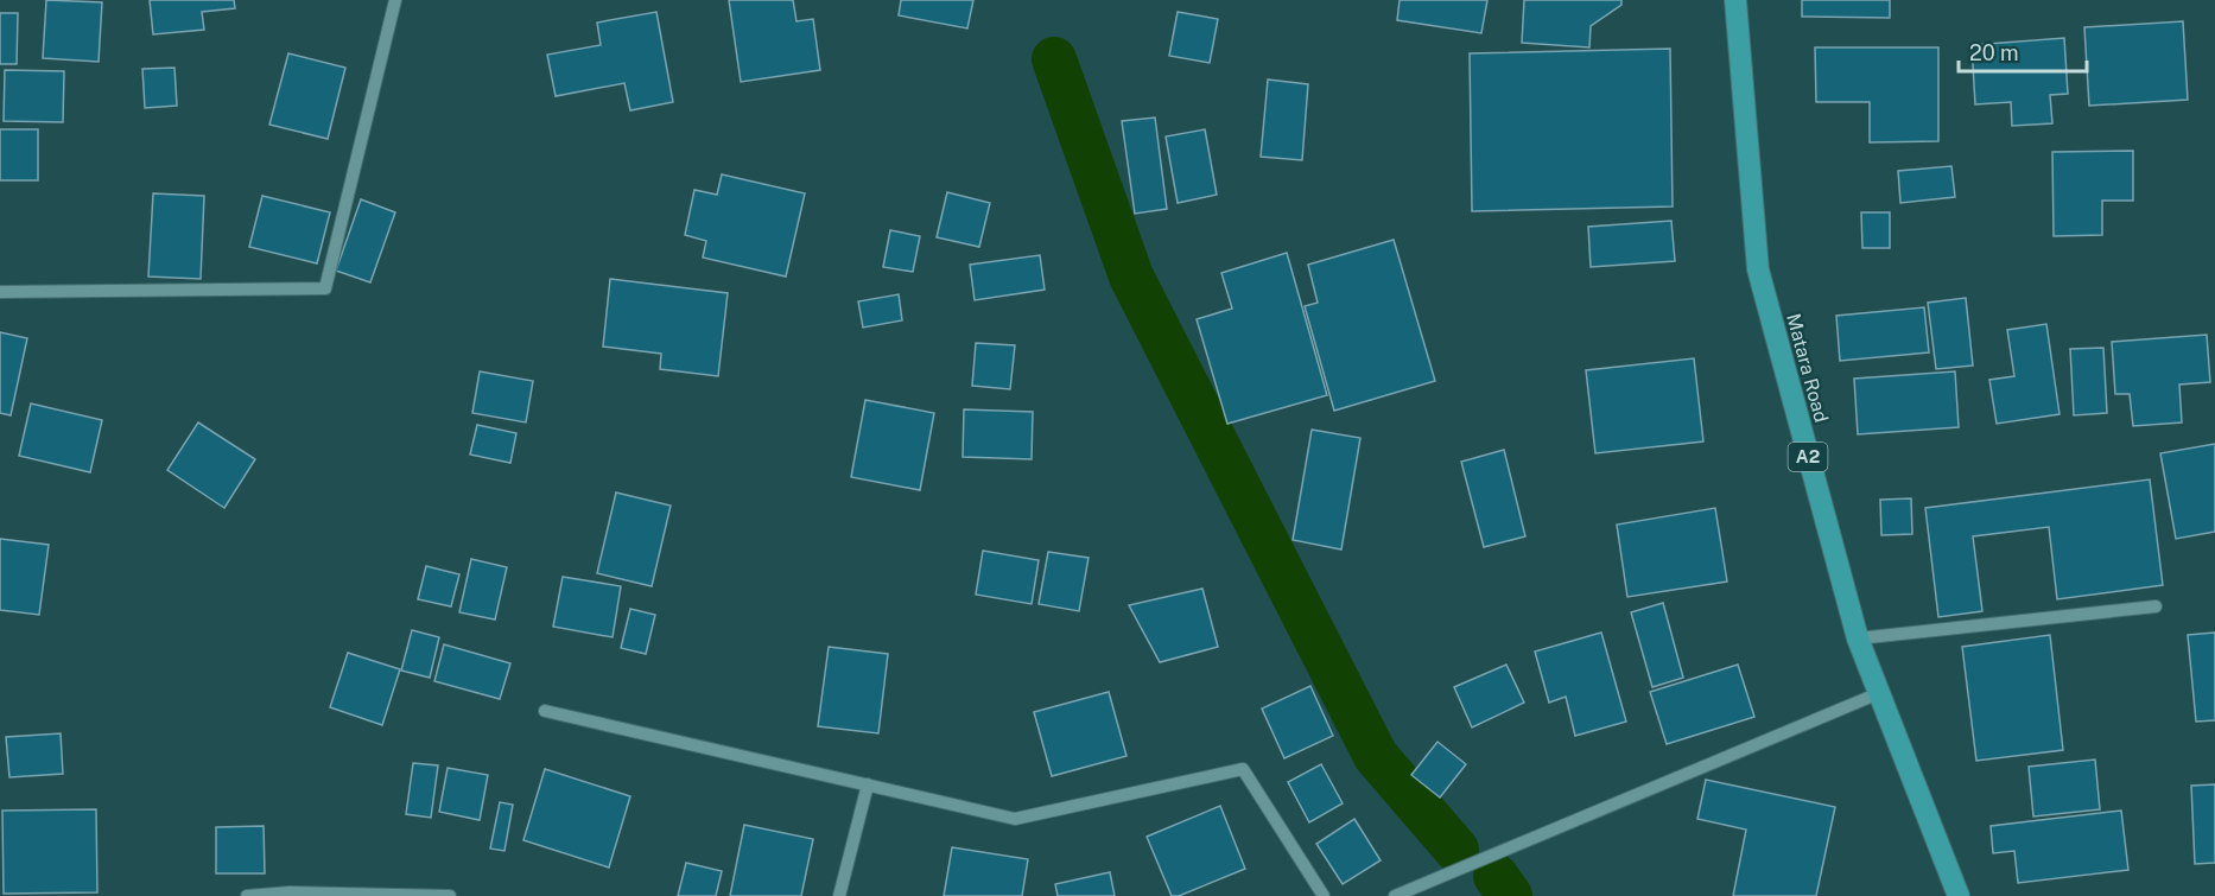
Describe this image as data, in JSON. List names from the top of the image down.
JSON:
{
  "streets": {
    "highway": ["Matara Road", "A2"]
  },
  "scale_bar": "20 m"
}
